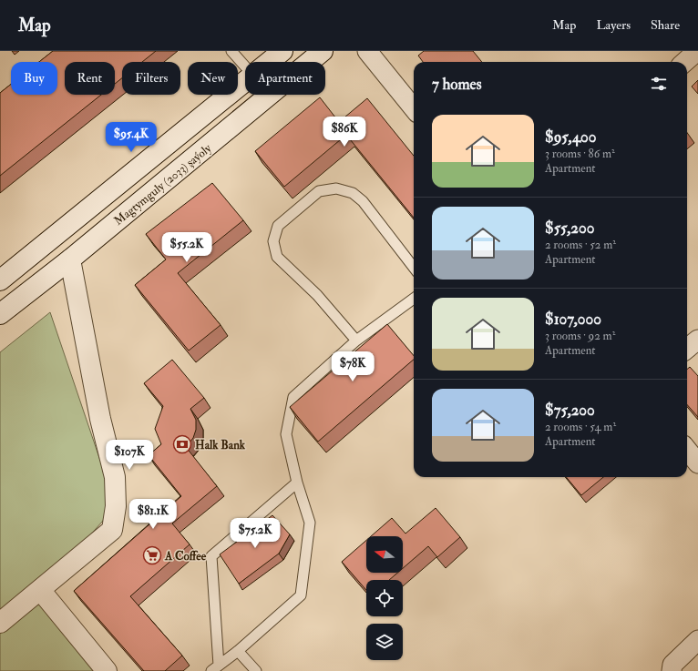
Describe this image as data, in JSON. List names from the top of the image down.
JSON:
{
  "streets": {
    "main road": ["Magtymguly (2033) şaýoly"]
  },
  "places": {
    "bank": ["Halk Bank"],
    "supermarket": ["A Coffee"]
  },
  "north": "left",
  "page": {
    "header": "Map",
    "nav": ["Map", "Layers", "Share"],
    "chip": [
      "Buy",
      "Rent",
      "Filters",
      "New",
      "Apartment"
    ],
    "heading": "7 homes",
    "list": [
      {
        "name": "$95,400",
        "note": "3 rooms · 86 m² · Apartment"
      },
      {
        "name": "$55,200",
        "note": "2 rooms · 52 m² · Apartment"
      },
      {
        "name": "$107,000",
        "note": "3 rooms · 92 m² · Apartment"
      },
      {
        "name": "$75,200",
        "note": "2 rooms · 54 m² · Apartment"
      }
    ],
    "price": [
      "$86K",
      "$95.4K",
      "$55.2K",
      "$78K",
      "$107K",
      "$81.1K",
      "$75.2K"
    ]
  }
}
